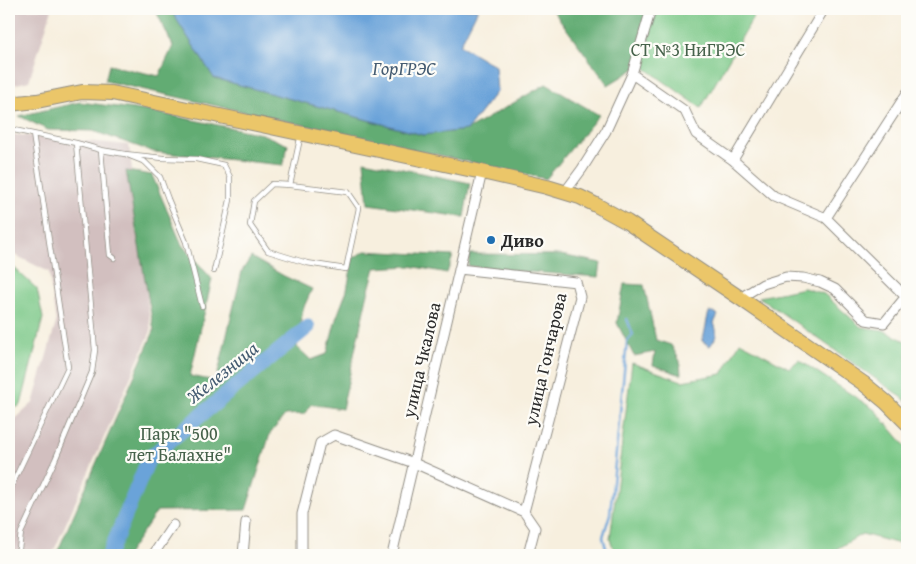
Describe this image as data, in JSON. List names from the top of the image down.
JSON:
{
  "streets": {
    "street": ["улица Гончарова", "улица Чкалова"]
  },
  "crossings": [
    ["улица Гончарова", "улица Чкалова"]
  ],
  "water": ["ГорГРЭС", "Железница"],
  "parks": ["СТ №3 НиГРЭС", "Парк \"500 лет Балахне\""],
  "places": ["Диво"]
}
